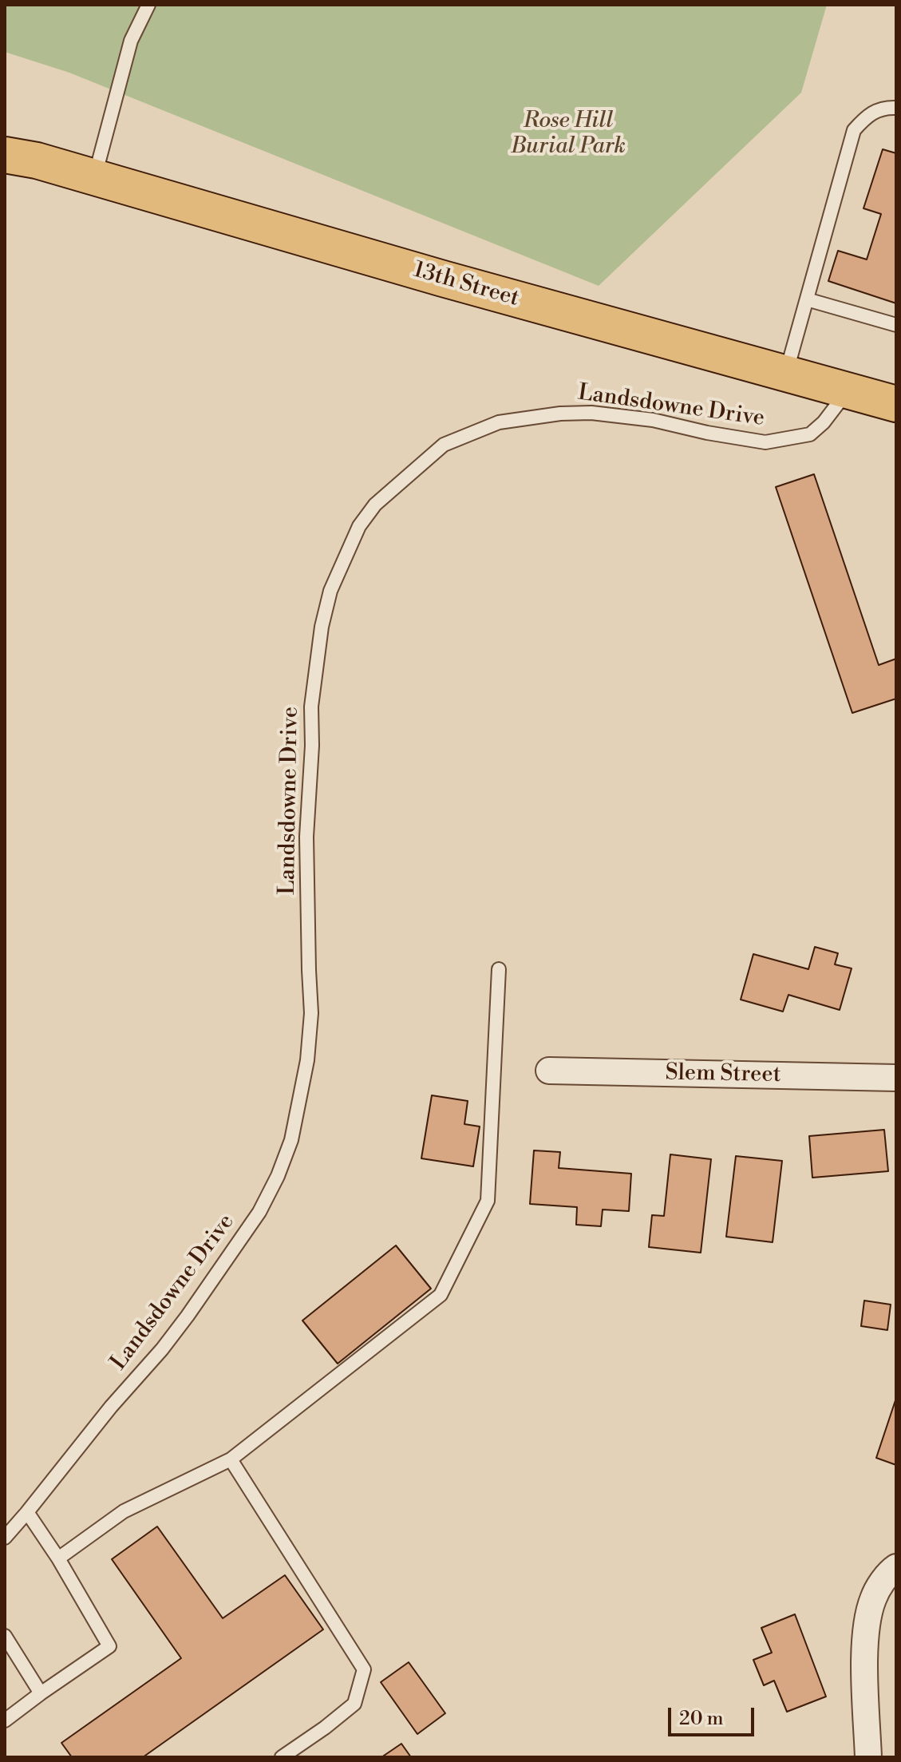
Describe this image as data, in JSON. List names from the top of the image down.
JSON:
{
  "streets": {
    "main road": ["13th Street"],
    "street": ["Slem Street"],
    "lane": ["Landsdowne Drive"]
  },
  "crossings": [
    ["13th Street", "Landsdowne Drive"]
  ],
  "parks": ["Rose Hill Burial Park"],
  "scale_bar": "20 m"
}
